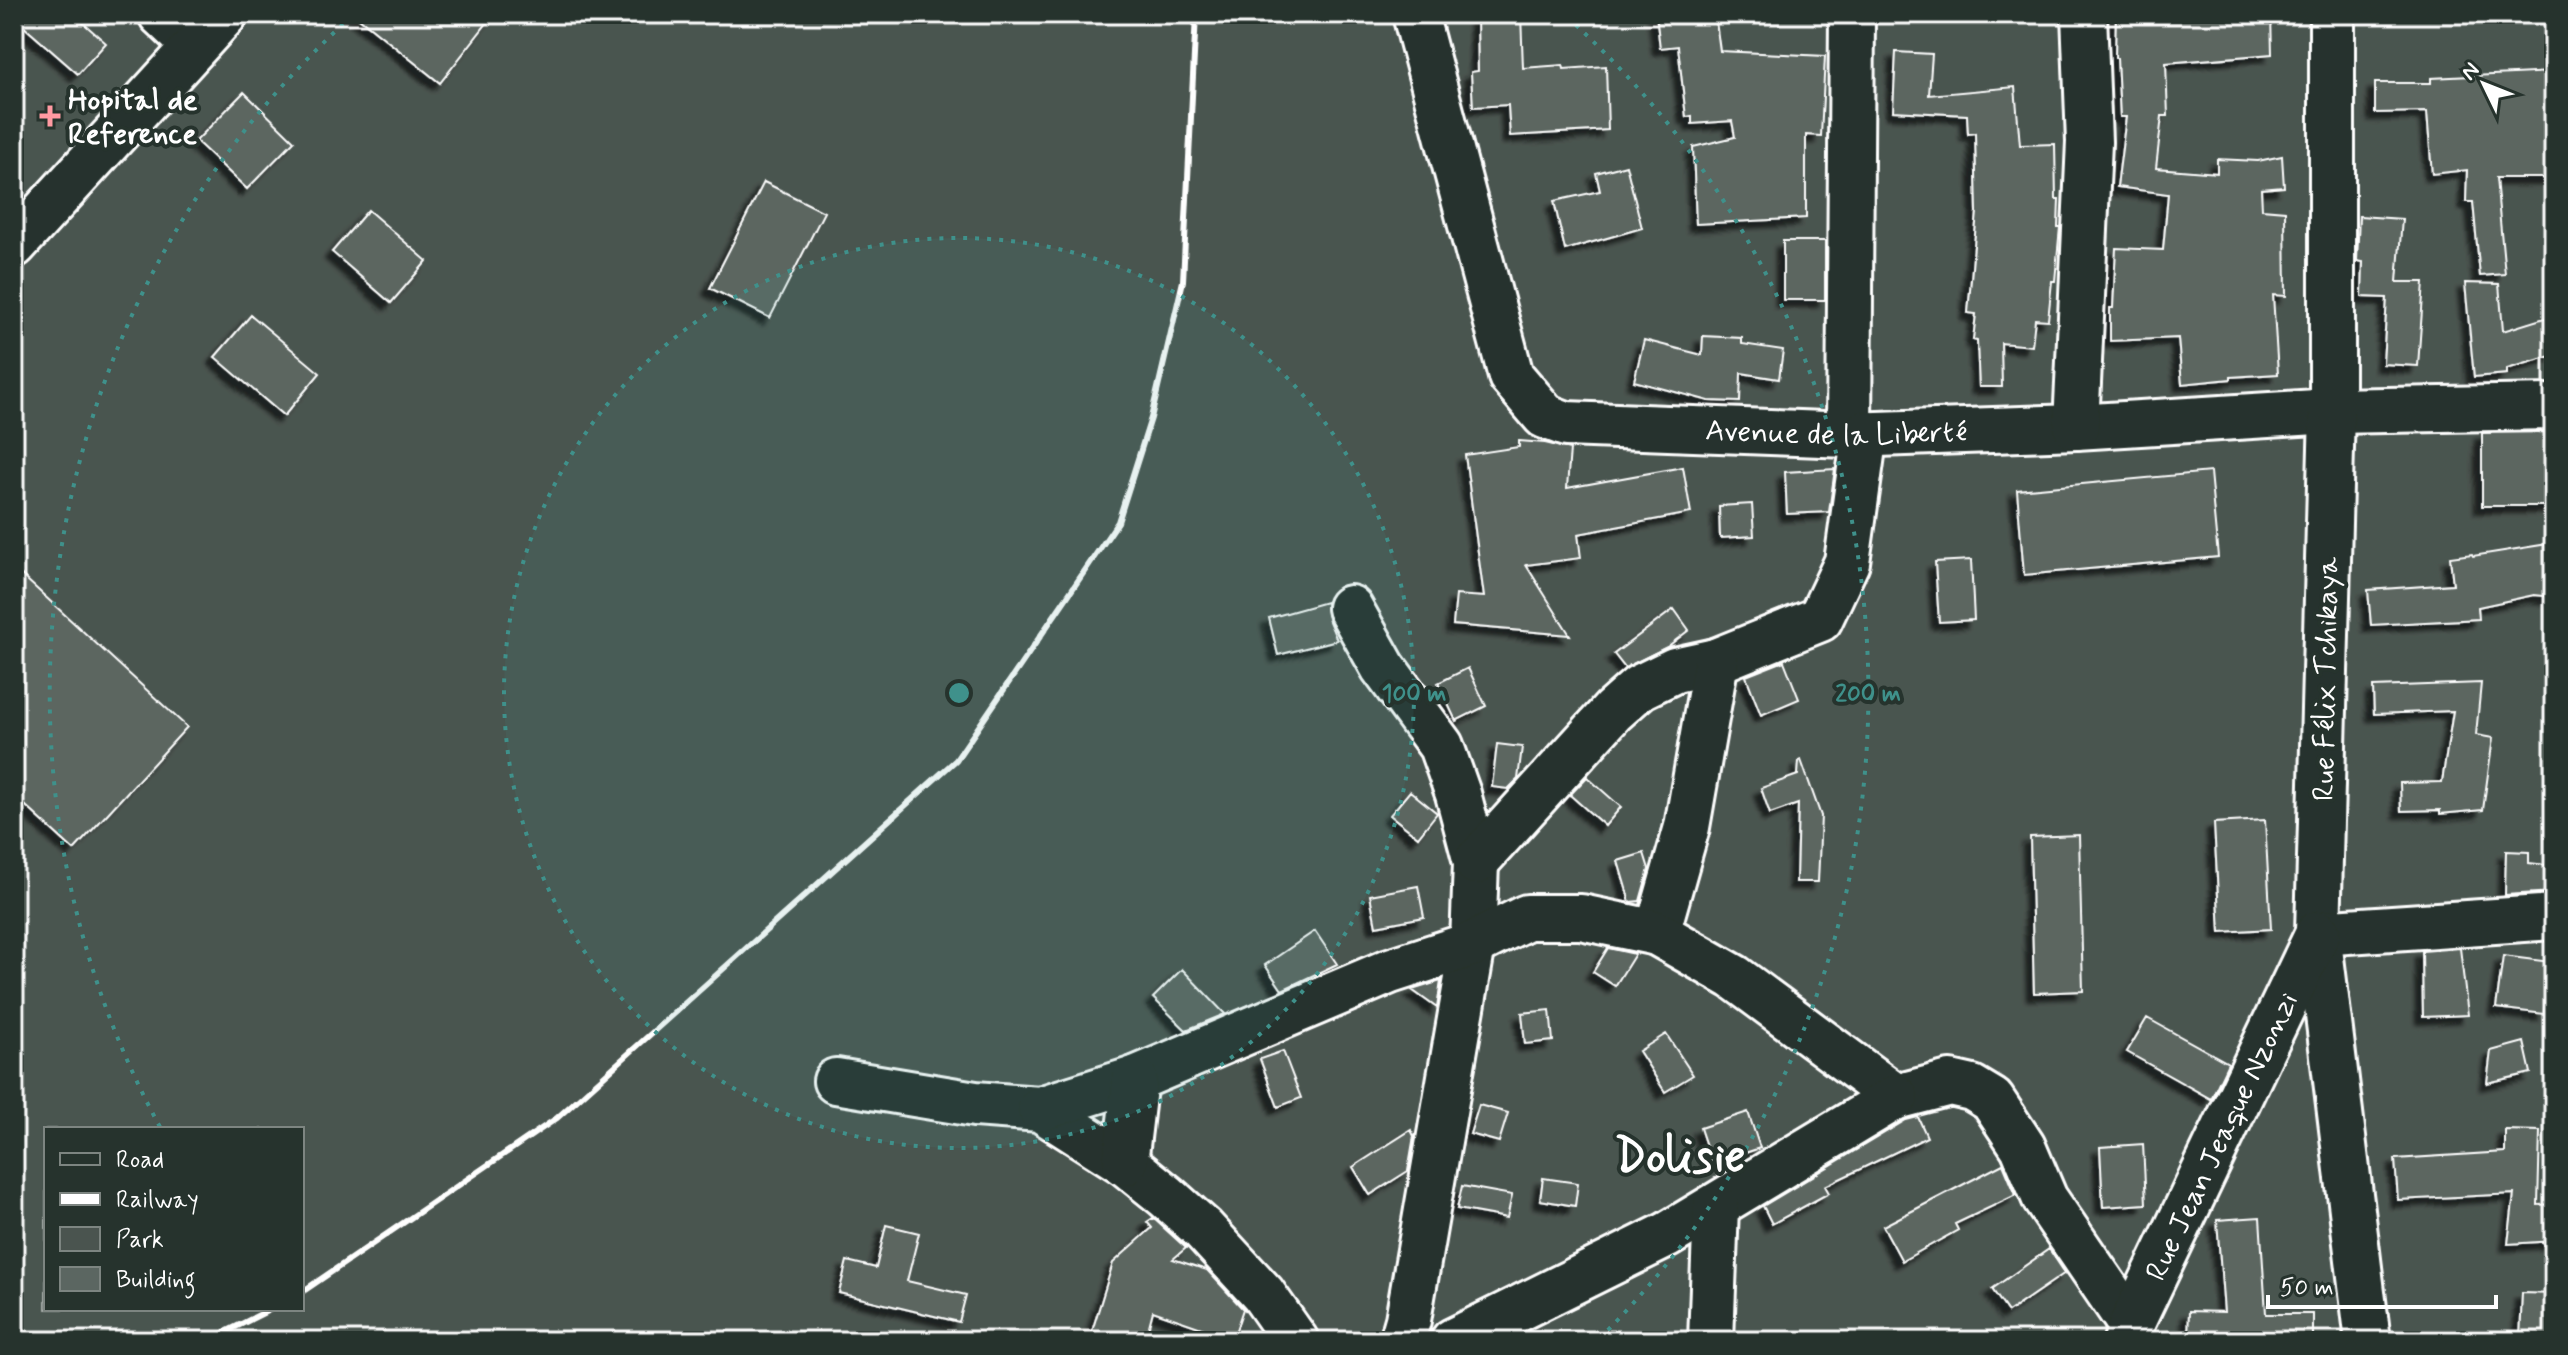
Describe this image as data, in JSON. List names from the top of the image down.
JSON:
{
  "streets": {
    "street": ["Avenue de la Liberté", "Rue Félix Tchikaya", "Rue Jean Jeaque Nzonzi"]
  },
  "crossings": [
    ["Avenue de la Liberté", "Rue Félix Tchikaya"],
    ["Rue Félix Tchikaya", "Rue Jean Jeaque Nzonzi"]
  ],
  "districts": ["Dolisie"],
  "places": {
    "health": ["Hopital de Reference"]
  },
  "legend": [
    "Road",
    "Railway",
    "Park",
    "Building"
  ],
  "scale_bar": "50 m",
  "north": "top left",
  "rings": ["100 m", "200 m"]
}
